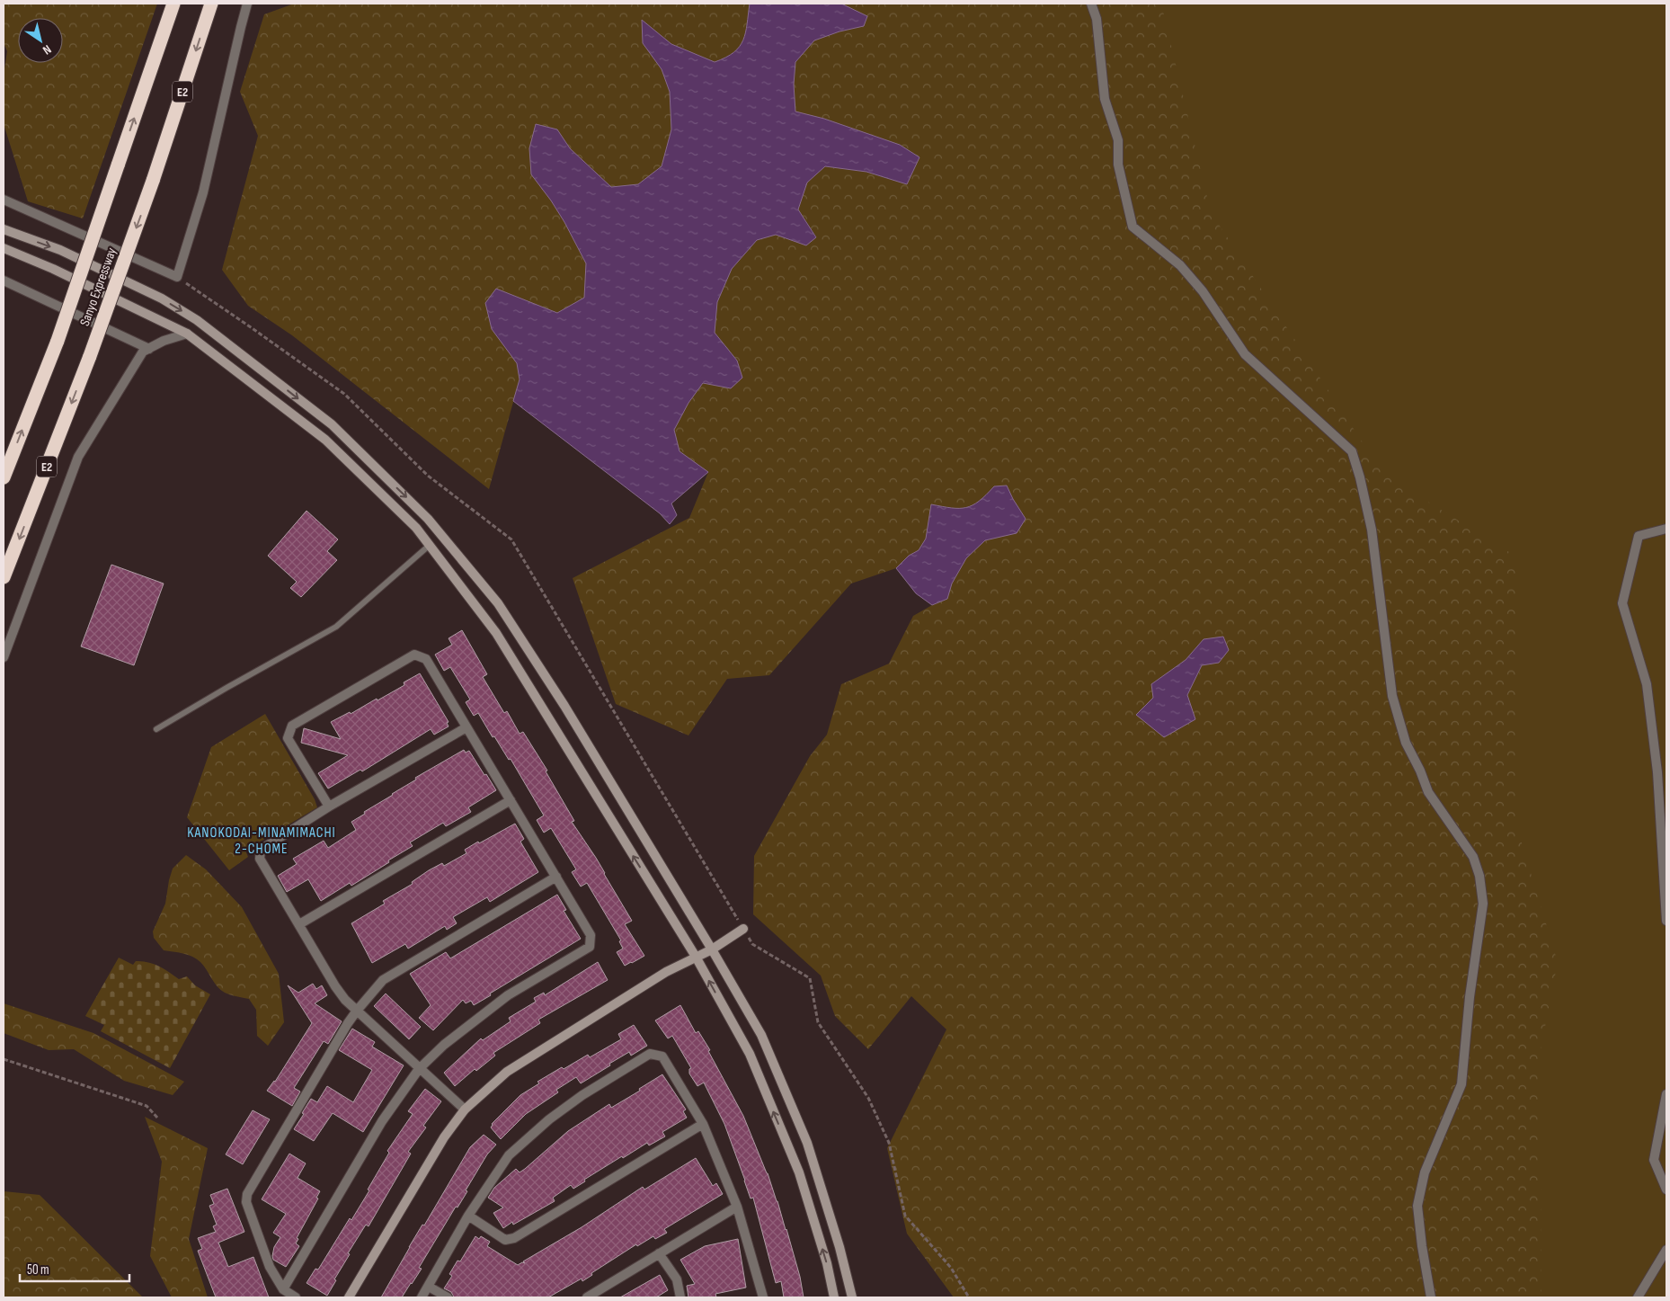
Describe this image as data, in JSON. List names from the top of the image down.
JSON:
{
  "streets": {
    "highway": ["E2", "Sanyo Expressway"]
  },
  "districts": ["KANOKODAI-MINAMIMACHI 2-CHOME"],
  "scale_bar": "50 m",
  "north": "bottom right"
}
